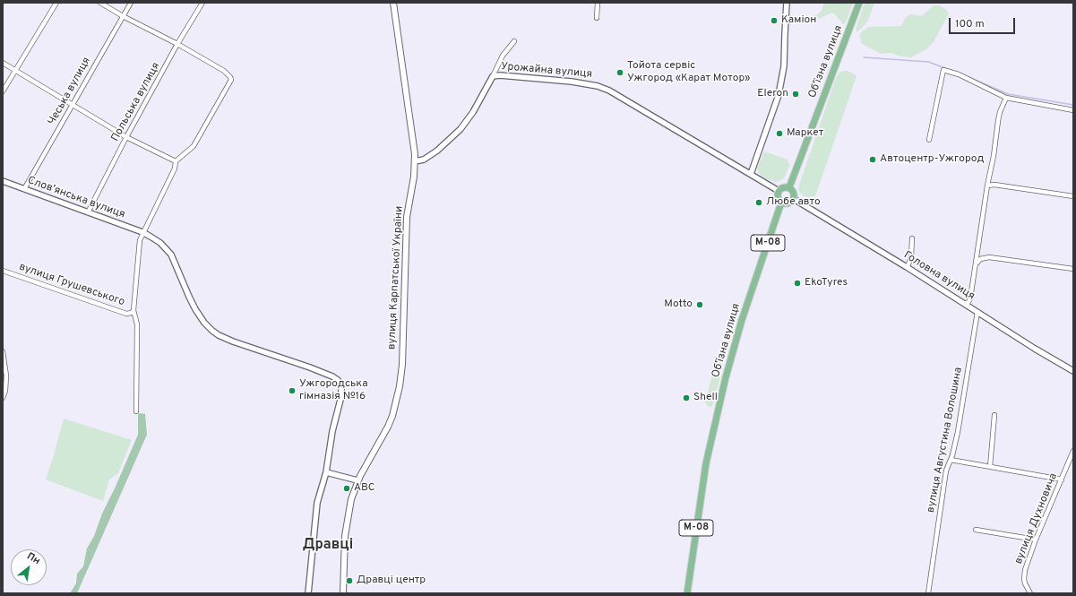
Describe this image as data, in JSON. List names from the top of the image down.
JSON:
{
  "streets": {
    "highway": ["Обʼїзна вулиця", "М-08"],
    "main road": ["вулиця Карпатської України"],
    "street": [
      "Урожайна вулиця",
      "Чеська вулиця",
      "Польська вулиця",
      "Словʼянська вулиця",
      "Головна вулиця",
      "вулиця Грушевського",
      "вулиця Августина Волошина",
      "вулиця Духновича"
    ]
  },
  "crossings": [
    ["Обʼїзна вулиця", "Головна вулиця"],
    ["Урожайна вулиця", "вулиця Карпатської України"],
    ["Чеська вулиця", "Словʼянська вулиця"],
    ["Польська вулиця", "Словʼянська вулиця"],
    ["Головна вулиця", "вулиця Августина Волошина"]
  ],
  "districts": ["Дравці"],
  "places": [
    "Каміон",
    "Тойота сервіс Ужгород «Карат Мотор»",
    "Eleron",
    "Маркет",
    "Автоцентр-Ужгород",
    "Любе авто",
    "EkoTyres",
    "Motto",
    "Ужгородська гімназія №16",
    "Shell",
    "ABC",
    "Дравці центр"
  ],
  "scale_bar": "100 m",
  "north": "top right"
}
